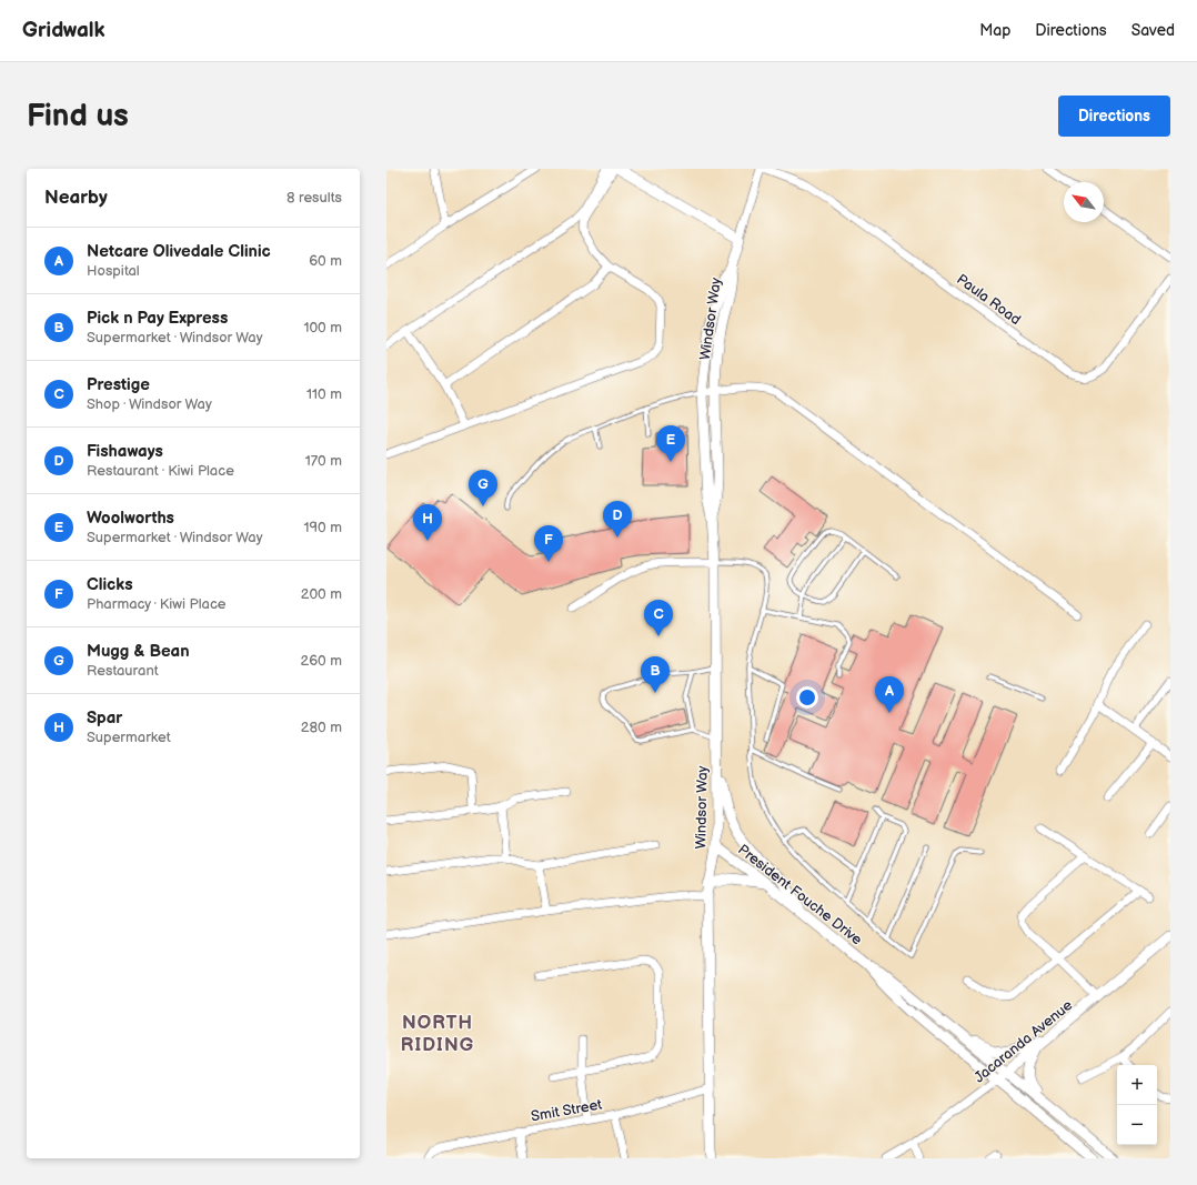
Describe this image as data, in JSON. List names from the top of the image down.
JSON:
{
  "streets": {
    "street": [
      "Paula Road",
      "Windsor Way",
      "President Fouche Drive",
      "Jacaranda Avenue",
      "Smit Street"
    ]
  },
  "crossings": [
    ["Windsor Way", "President Fouche Drive"],
    ["Windsor Way", "Smit Street"],
    ["President Fouche Drive", "Jacaranda Avenue"]
  ],
  "districts": ["NORTH RIDING"],
  "north": "top left",
  "page": {
    "header": "Gridwalk",
    "nav": ["Map", "Directions", "Saved"],
    "buttons": "Directions",
    "title": "Find us",
    "heading": ["Nearby", "8 results"],
    "list": [
      {
        "mark": "A",
        "name": "Netcare Olivedale Clinic",
        "note": "Hospital",
        "value": "60 m"
      },
      {
        "mark": "B",
        "name": "Pick n Pay Express",
        "note": "Supermarket · Windsor Way",
        "value": "100 m"
      },
      {
        "mark": "C",
        "name": "Prestige",
        "note": "Shop · Windsor Way",
        "value": "110 m"
      },
      {
        "mark": "D",
        "name": "Fishaways",
        "note": "Restaurant · Kiwi Place",
        "value": "170 m"
      },
      {
        "mark": "E",
        "name": "Woolworths",
        "note": "Supermarket · Windsor Way",
        "value": "190 m"
      },
      {
        "mark": "F",
        "name": "Clicks",
        "note": "Pharmacy · Kiwi Place",
        "value": "200 m"
      },
      {
        "mark": "G",
        "name": "Mugg & Bean",
        "note": "Restaurant",
        "value": "260 m"
      },
      {
        "mark": "H",
        "name": "Spar",
        "note": "Supermarket",
        "value": "280 m"
      }
    ],
    "pins": [
      "E",
      "G",
      "D",
      "H",
      "F",
      "C",
      "B",
      "A"
    ],
    "map_buttons": ["+", "−"]
  }
}
